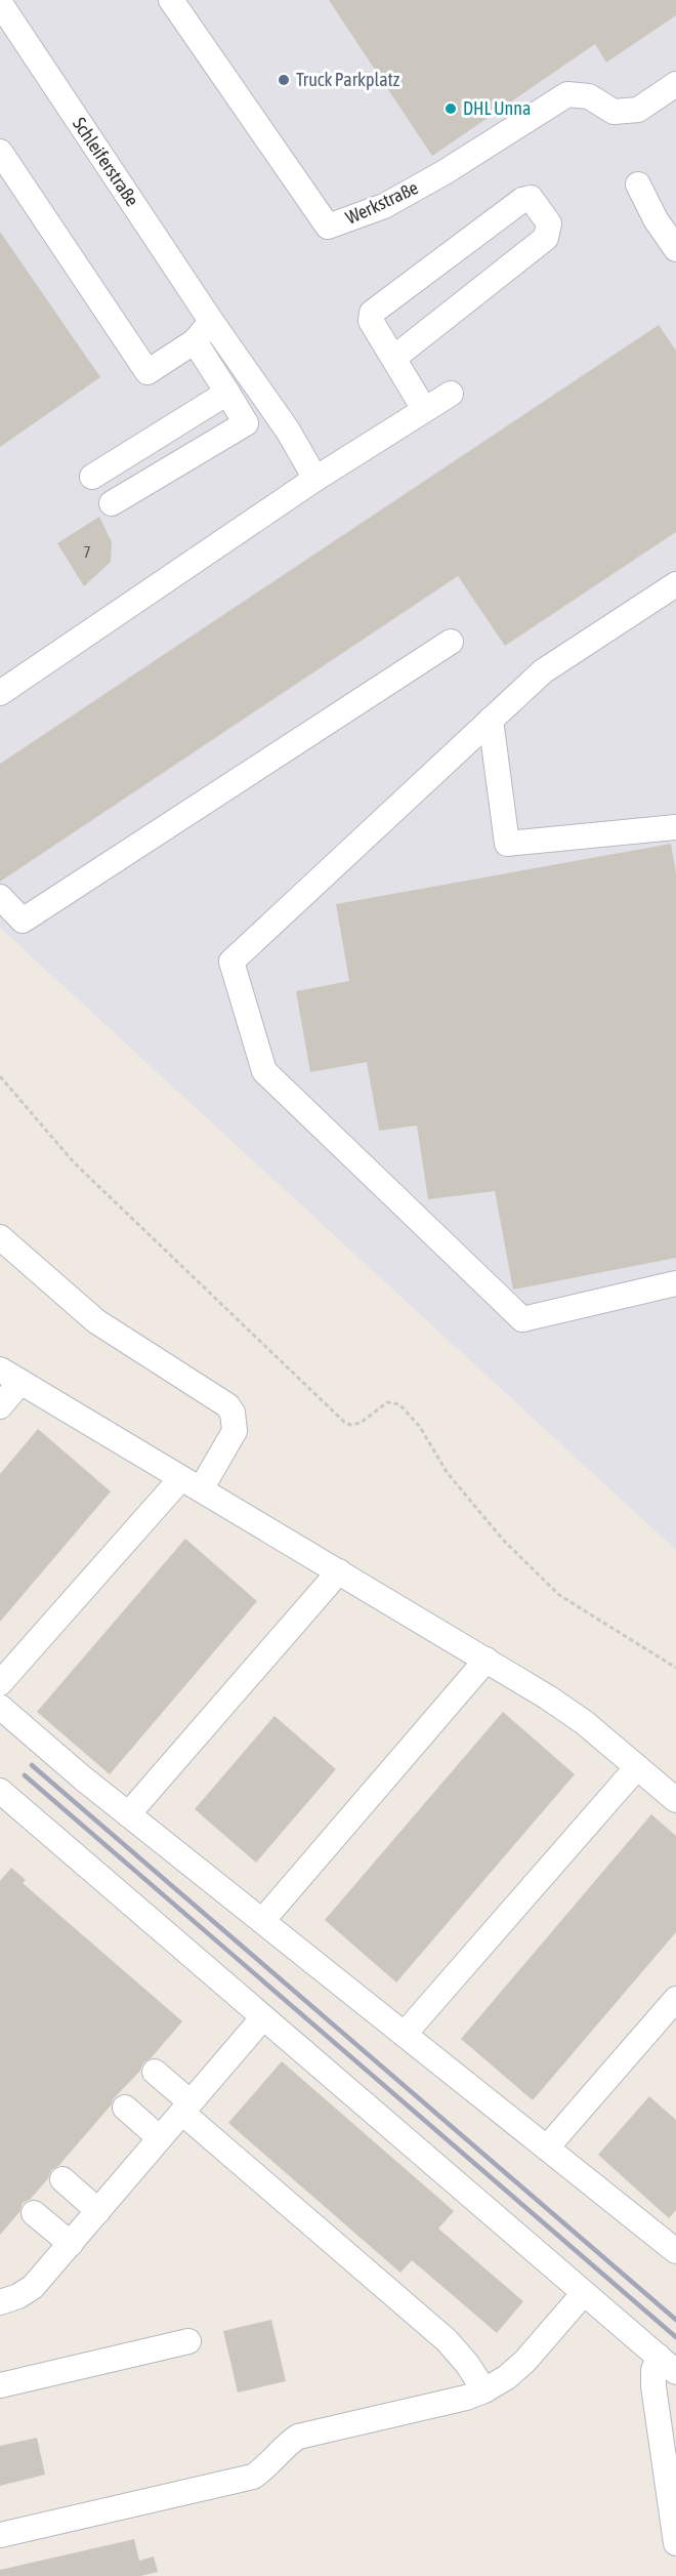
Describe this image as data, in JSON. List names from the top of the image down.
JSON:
{
  "streets": {
    "street": ["Schleiferstraße", "Werkstraße"]
  },
  "places": ["Truck Parkplatz", "DHL Unna"],
  "house_numbers": ["7"]
}
